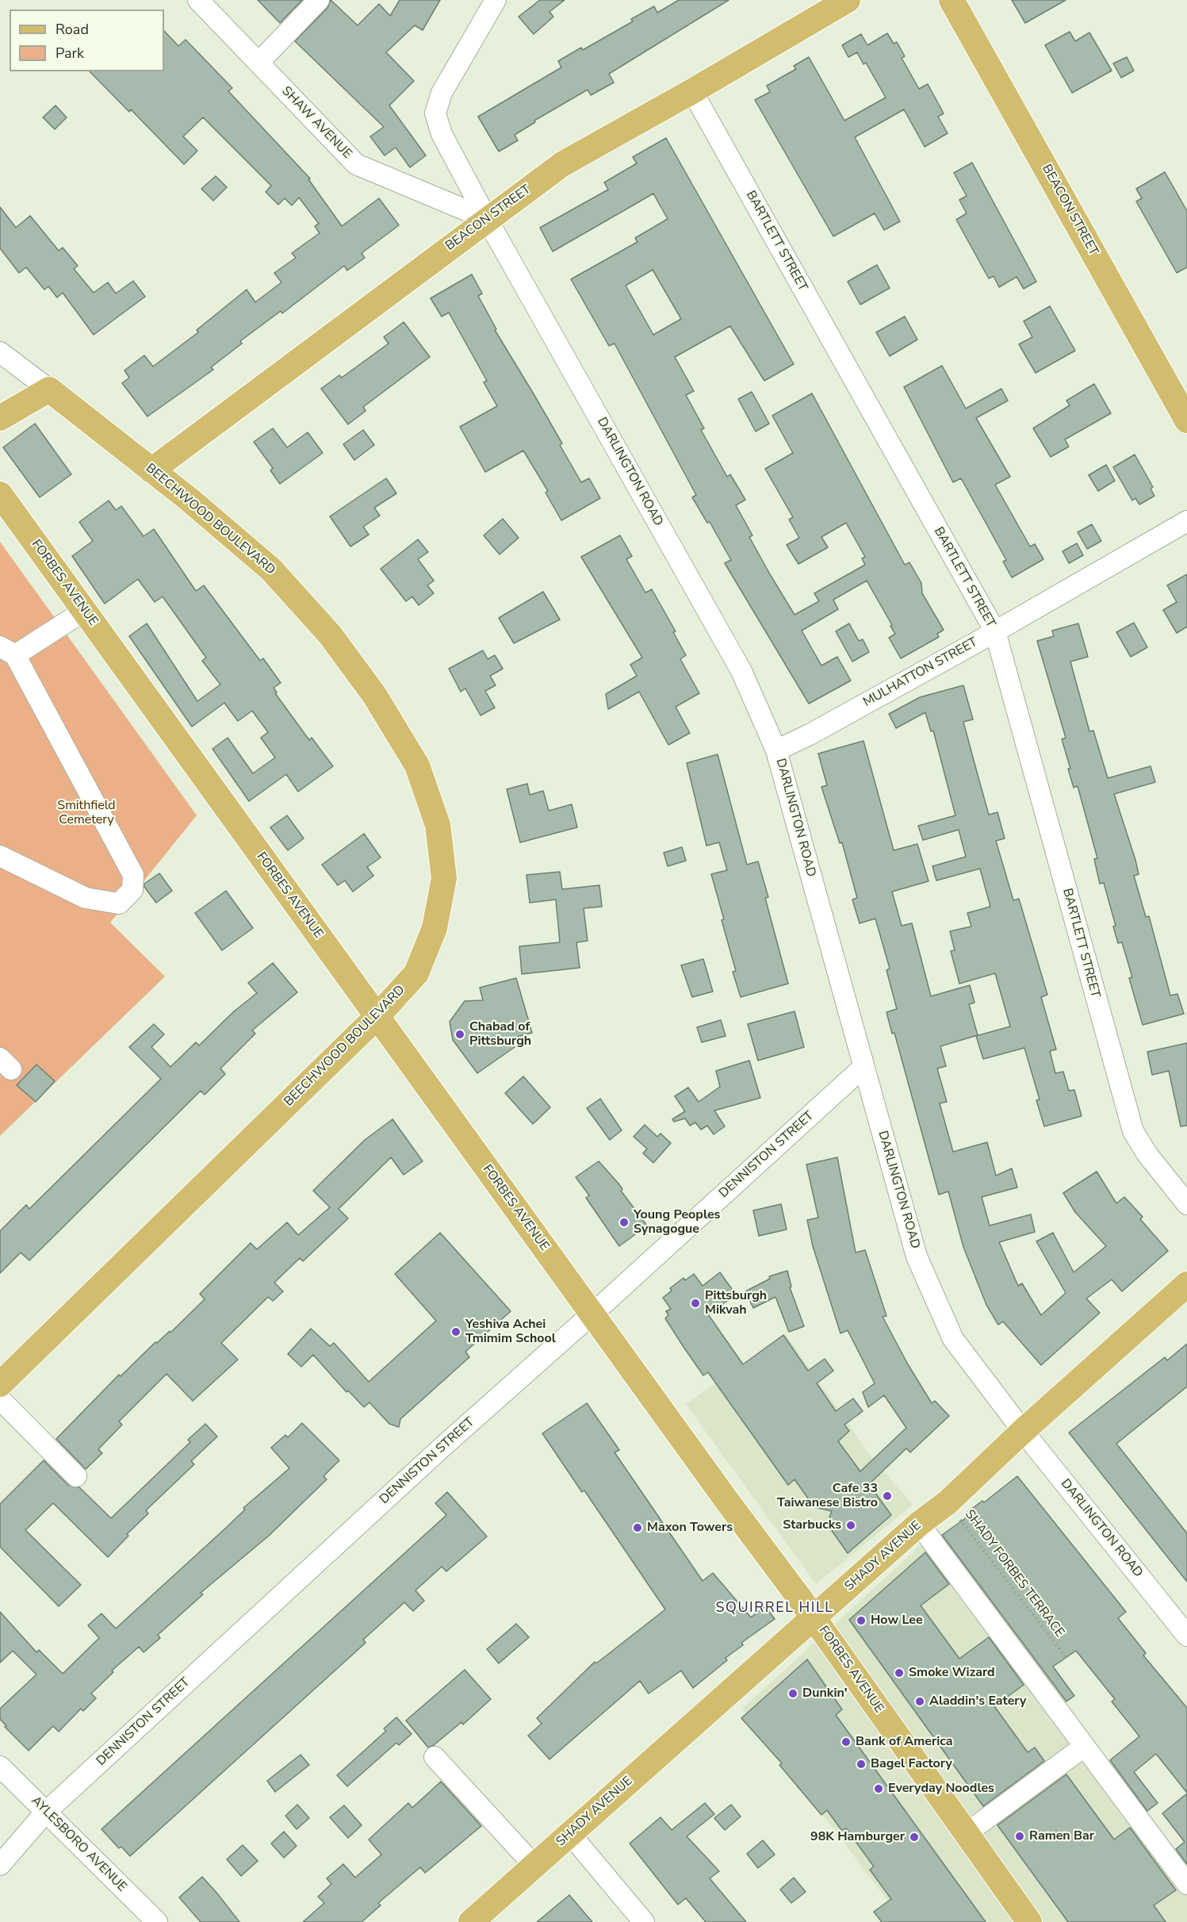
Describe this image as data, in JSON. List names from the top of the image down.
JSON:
{
  "streets": {
    "main road": [
      "BEACON STREET",
      "BEECHWOOD BOULEVARD",
      "FORBES AVENUE",
      "SHADY AVENUE"
    ],
    "street": [
      "SHAW AVENUE",
      "BARTLETT STREET",
      "DARLINGTON ROAD",
      "MULHATTON STREET",
      "DENNISTON STREET",
      "AYLESBORO AVENUE"
    ],
    "path": ["SHADY FORBES TERRACE"]
  },
  "crossings": [
    ["SHAW AVENUE", "BEACON STREET"],
    ["SHAW AVENUE", "DARLINGTON ROAD"],
    ["BEACON STREET", "BARTLETT STREET"],
    ["BEACON STREET", "DARLINGTON ROAD"],
    ["BEACON STREET", "BEECHWOOD BOULEVARD"],
    ["BARTLETT STREET", "MULHATTON STREET"],
    ["DARLINGTON ROAD", "MULHATTON STREET"],
    ["DARLINGTON ROAD", "DENNISTON STREET"],
    ["DARLINGTON ROAD", "SHADY AVENUE"],
    ["BEECHWOOD BOULEVARD", "FORBES AVENUE"],
    ["FORBES AVENUE", "DENNISTON STREET"],
    ["FORBES AVENUE", "SHADY AVENUE"],
    ["DENNISTON STREET", "AYLESBORO AVENUE"],
    ["SHADY AVENUE", "SHADY FORBES TERRACE"]
  ],
  "districts": ["SQUIRREL HILL"],
  "parks": ["Smithfield Cemetery"],
  "places": [
    "Chabad of Pittsburgh",
    "Young Peoples Synagogue",
    "Pittsburgh Mikvah",
    "Yeshiva Achei Tmimim School",
    "Cafe 33 Taiwanese Bistro",
    "Starbucks",
    "Maxon Towers",
    "How Lee",
    "Smoke Wizard",
    "Dunkin'",
    "Aladdin's Eatery",
    "Bank of America",
    "Bagel Factory",
    "Everyday Noodles",
    "Ramen Bar",
    "98K Hamburger"
  ],
  "legend": ["Road", "Park"]
}
